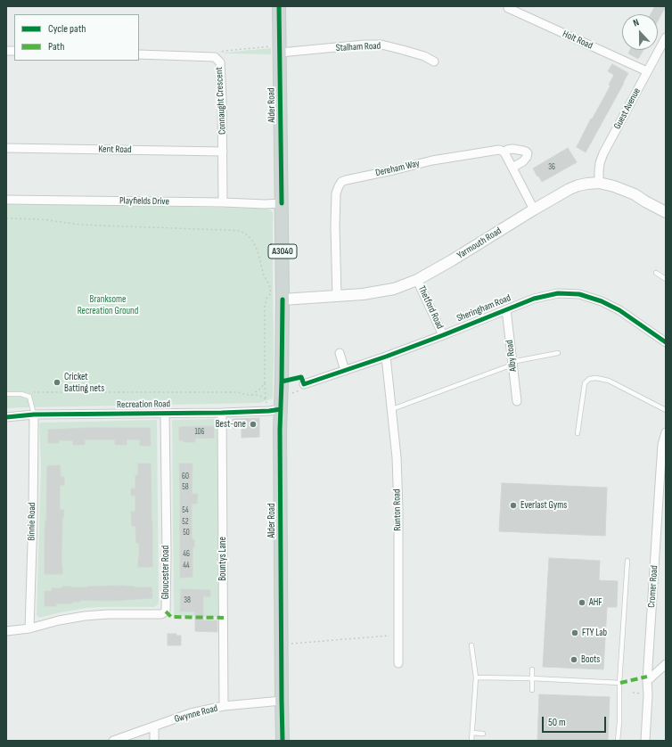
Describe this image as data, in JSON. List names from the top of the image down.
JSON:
{
  "streets": {
    "main road": ["Alder Road", "A3040"],
    "street": [
      "Holt Road",
      "Stalham Road",
      "Connaught Crescent",
      "Guest Avenue",
      "Kent Road",
      "Dereham Way",
      "Playfields Drive",
      "Yarmouth Road",
      "Thetford Road",
      "Sheringham Road",
      "Alby Road",
      "Recreation Road",
      "Runton Road",
      "Binnie Road",
      "Bountys Lane",
      "Gloucester Road",
      "Cromer Road",
      "Gwynne Road"
    ]
  },
  "crossings": [
    ["Holt Road", "Guest Avenue"],
    ["Stalham Road", "Alder Road"],
    ["Connaught Crescent", "Kent Road"],
    ["Connaught Crescent", "Playfields Drive"],
    ["Alder Road", "Playfields Drive"],
    ["Alder Road", "Yarmouth Road"],
    ["Alder Road", "Recreation Road"],
    ["Alder Road", "Gwynne Road"],
    ["Guest Avenue", "Yarmouth Road"],
    ["Dereham Way", "Yarmouth Road"],
    ["Yarmouth Road", "Thetford Road"],
    ["Thetford Road", "Sheringham Road"],
    ["Sheringham Road", "Alby Road"],
    ["Sheringham Road", "Runton Road"],
    ["Recreation Road", "Binnie Road"],
    ["Recreation Road", "Bountys Lane"],
    ["Recreation Road", "Gloucester Road"],
    ["Binnie Road", "Gloucester Road"],
    ["Bountys Lane", "Gwynne Road"]
  ],
  "parks": ["Branksome Recreation Ground"],
  "places": [
    "Cricket Batting nets",
    "Best-one",
    "Everlast Gyms",
    "AHF",
    "FTY Lab",
    "Boots"
  ],
  "house_numbers": [
    "36",
    "106",
    "60",
    "58",
    "54",
    "52",
    "50",
    "46",
    "44",
    "38"
  ],
  "legend": ["Cycle path", "Path"],
  "scale_bar": "50 m",
  "north": "top"
}
